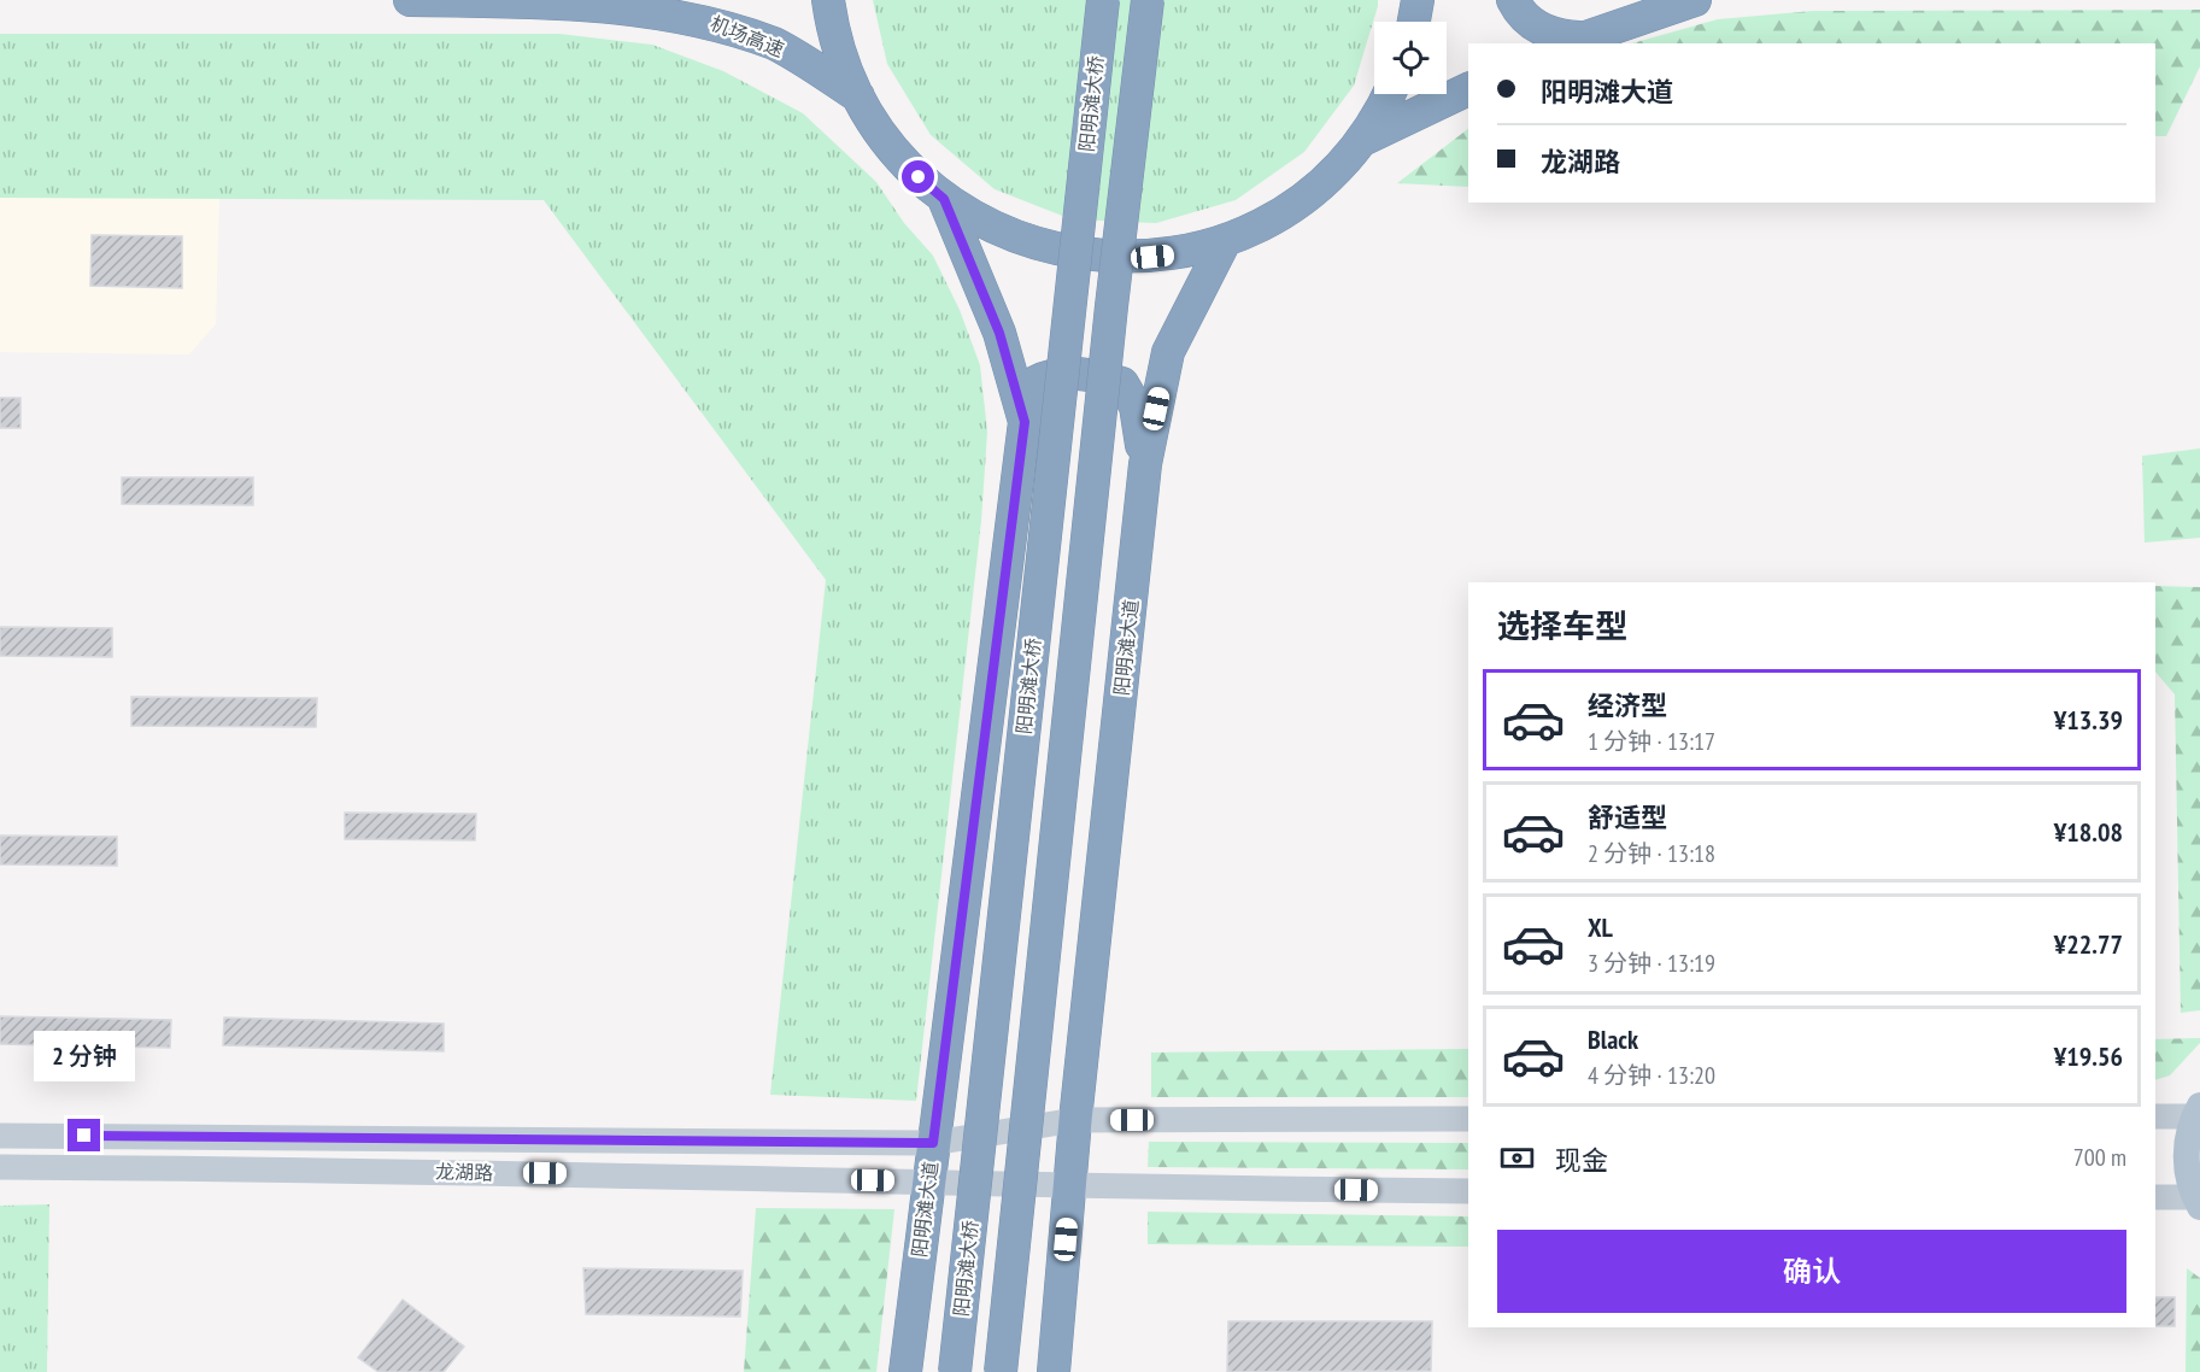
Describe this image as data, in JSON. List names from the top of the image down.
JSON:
{
  "streets": {
    "highway": ["机场高速", "阳明滩大桥", "阳明滩大道"],
    "street": ["龙湖路"]
  },
  "crossings": [
    ["阳明滩大道", "龙湖路"]
  ],
  "page": {
    "banner": ["阳明滩大道", "龙湖路"],
    "heading": "选择车型",
    "list": [
      {
        "name": "经济型",
        "note": "1 分钟 · 13:17",
        "value": "¥13.39"
      },
      {
        "name": "舒适型",
        "note": "2 分钟 · 13:18",
        "value": "¥18.08"
      },
      {
        "name": "XL",
        "note": "3 分钟 · 13:19",
        "value": "¥22.77"
      },
      {
        "name": "Black",
        "note": "4 分钟 · 13:20",
        "value": "¥19.56"
      }
    ],
    "bubble": "2 分钟",
    "pay": ["现金", "700 m"],
    "buttons": "确认"
  }
}
